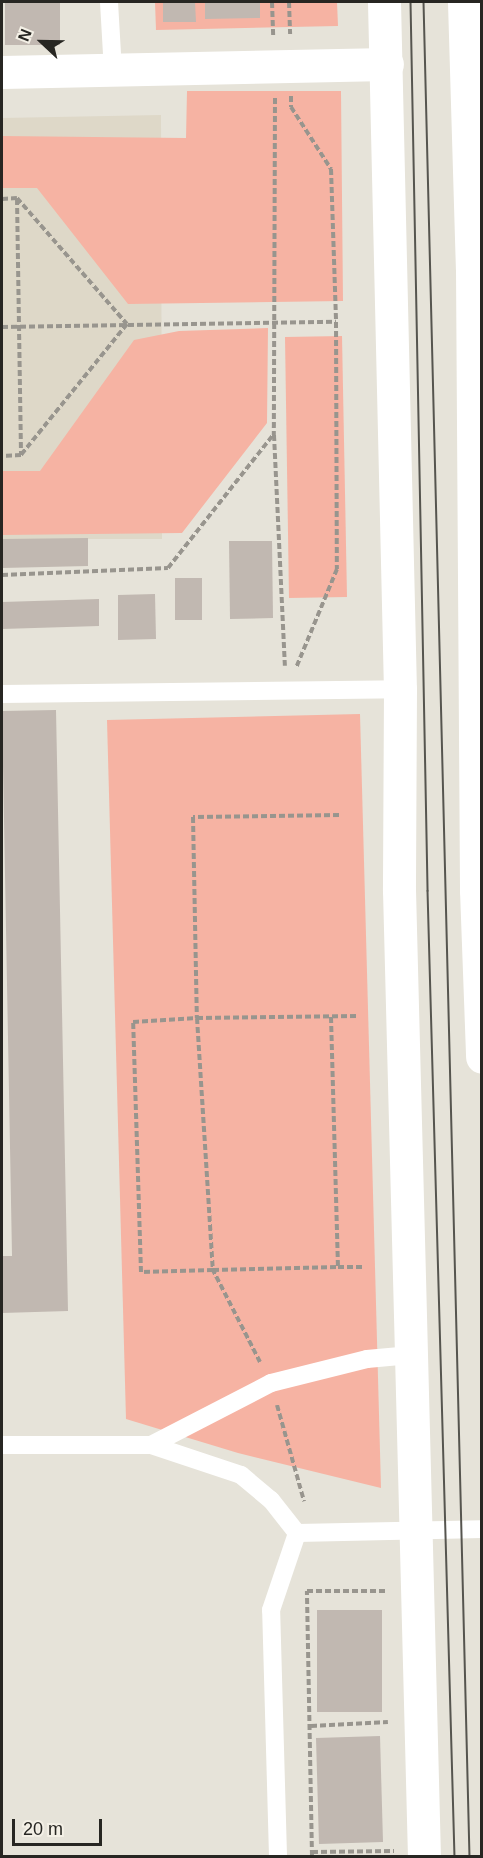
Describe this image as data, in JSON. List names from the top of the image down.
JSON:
{
  "scale_bar": "20 m",
  "north": "left"
}
